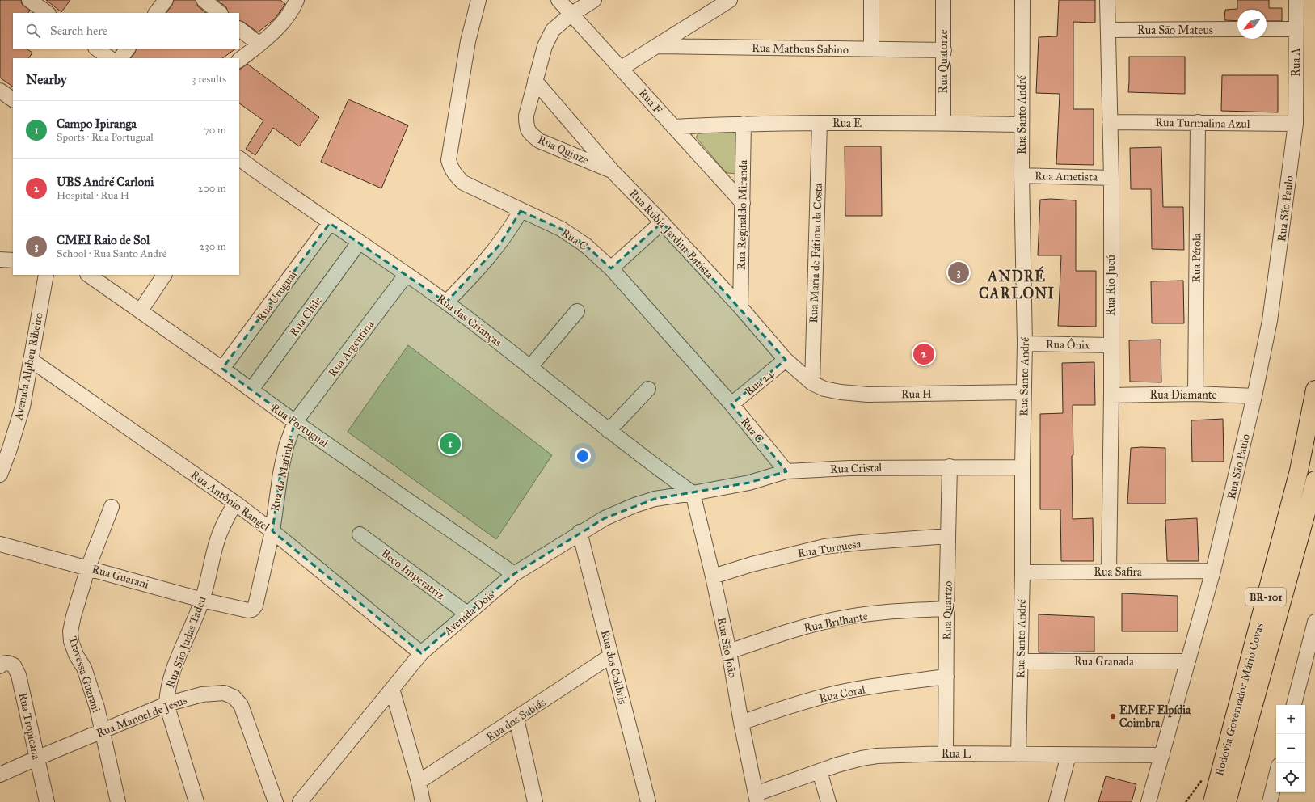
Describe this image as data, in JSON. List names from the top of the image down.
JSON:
{
  "streets": {
    "main road": ["BR-101", "Rodovia Governador Mário Covas"],
    "street": [
      "Rua São Mateus",
      "Rua Matheus Sabino",
      "Rua Quatorze",
      "Rua A",
      "Rua F",
      "Rua Santo André",
      "Rua E",
      "Rua Turmalina Azul",
      "Rua Quinze",
      "Rua Ametista",
      "Rua São Paulo",
      "Rua Reginaldo Miranda",
      "Rua Rúbia Jardim Batista",
      "Rua C",
      "Rua Maria de Fátima da Costa",
      "Rua Pérola",
      "Rua Rio Jucú",
      "Rua Uruguai",
      "Rua Chile",
      "Rua das Crianças",
      "Rua Ônix",
      "Rua Argentina",
      "Avenida Alpheu Ribeiro",
      "Rua 24",
      "Rua H",
      "Rua Diamante",
      "Rua Portugual",
      "Rua Cristal",
      "Rua da Matinha",
      "Rua Antônio Rangel",
      "Rua Turquesa",
      "Rua Safira",
      "Beco Imperatriz",
      "Rua Guarani",
      "Rua Quartzo",
      "Avenida Dois",
      "Rua Brilhante",
      "Rua São Judas Tadeu",
      "Rua São João",
      "Rua Granada",
      "Rua dos Colibris",
      "Travessa Guarani",
      "Rua Coral",
      "Rua Manoel de Jesus",
      "Rua dos Sabiás",
      "Rua Tropicana",
      "Rua L"
    ]
  },
  "crossings": [
    ["Rua São Mateus", "Rua Rio Jucú"],
    ["Rua Matheus Sabino", "Rua Quatorze"],
    ["Rua Quatorze", "Rua E"],
    ["Rua A", "Rua Turmalina Azul"],
    ["Rua A", "Rua São Paulo"],
    ["Rua F", "Rua E"],
    ["Rua F", "Rua Quinze"],
    ["Rua F", "Rua Reginaldo Miranda"],
    ["Rua Santo André", "Rua E"],
    ["Rua Santo André", "Rua Ametista"],
    ["Rua Santo André", "Rua Ônix"],
    ["Rua Santo André", "Rua H"],
    ["Rua Santo André", "Rua Cristal"],
    ["Rua Santo André", "Rua Safira"],
    ["Rua Santo André", "Rua Granada"],
    ["Rua Santo André", "Rua L"],
    ["Rua E", "Rua Reginaldo Miranda"],
    ["Rua E", "Rua Maria de Fátima da Costa"],
    ["Rua Turmalina Azul", "Rua São Paulo"],
    ["Rua Turmalina Azul", "Rua Pérola"],
    ["Rua Turmalina Azul", "Rua Rio Jucú"],
    ["Rua Quinze", "Rua Rúbia Jardim Batista"],
    ["Rua Ametista", "Rua Rio Jucú"],
    ["Rua São Paulo", "Rua Diamante"],
    ["Rua São Paulo", "Rua Safira"],
    ["Rua São Paulo", "Rua Granada"],
    ["Rua São Paulo", "Rua L"],
    ["Rua Reginaldo Miranda", "Rua Rúbia Jardim Batista"],
    ["Rua Rúbia Jardim Batista", "Rua Maria de Fátima da Costa"],
    ["Rua Rúbia Jardim Batista", "Rua 24"],
    ["Rua Rúbia Jardim Batista", "Rua H"],
    ["Rua C", "Rua 24"],
    ["Rua C", "Rua Cristal"],
    ["Rua Maria de Fátima da Costa", "Rua H"],
    ["Rua Pérola", "Rua Diamante"],
    ["Rua Rio Jucú", "Rua Ônix"],
    ["Rua Rio Jucú", "Rua Diamante"],
    ["Rua Rio Jucú", "Rua Safira"],
    ["Rua Uruguai", "Rua das Crianças"],
    ["Rua Uruguai", "Rua Portugual"],
    ["Rua Chile", "Rua das Crianças"],
    ["Rua Chile", "Rua Portugual"],
    ["Rua das Crianças", "Rua Argentina"],
    ["Rua das Crianças", "Rua Cristal"],
    ["Rua das Crianças", "Avenida Dois"],
    ["Rua das Crianças", "Rua São João"],
    ["Rua Argentina", "Rua Portugual"],
    ["Rua Argentina", "Rua da Matinha"],
    ["Avenida Alpheu Ribeiro", "Rua Antônio Rangel"],
    ["Rua Portugual", "Rua da Matinha"],
    ["Rua Portugual", "Avenida Dois"],
    ["Rua Cristal", "Rua Quartzo"],
    ["Rua Cristal", "Avenida Dois"],
    ["Rua Cristal", "Rua São João"],
    ["Rua da Matinha", "Rua Antônio Rangel"],
    ["Rua da Matinha", "Rua Guarani"],
    ["Rua Antônio Rangel", "Avenida Dois"],
    ["Rua Antônio Rangel", "Rua São Judas Tadeu"],
    ["Rua Turquesa", "Rua Quartzo"],
    ["Rua Turquesa", "Rua São João"],
    ["Beco Imperatriz", "Avenida Dois"],
    ["Rua Guarani", "Rua São Judas Tadeu"],
    ["Rua Guarani", "Travessa Guarani"],
    ["Rua Quartzo", "Rua Brilhante"],
    ["Rua Quartzo", "Rua Coral"],
    ["Rua Quartzo", "Rua L"],
    ["Avenida Dois", "Rua São João"],
    ["Avenida Dois", "Rua dos Colibris"],
    ["Rua Brilhante", "Rua São João"],
    ["Rua São Judas Tadeu", "Rua Manoel de Jesus"],
    ["Rua São João", "Rua Coral"],
    ["Rua São João", "Rua L"],
    ["Rua dos Colibris", "Rua dos Sabiás"],
    ["Travessa Guarani", "Rua Manoel de Jesus"],
    ["Rua Manoel de Jesus", "Rua Tropicana"]
  ],
  "districts": ["ANDRÉ CARLONI"],
  "places": ["EMEF Elpídia Coimbra"],
  "north": "bottom left",
  "page": {
    "search": "Search here",
    "heading": ["Nearby", "3 results"],
    "list": [
      {
        "mark": "1",
        "name": "Campo Ipiranga",
        "note": "Sports · Rua Portugual",
        "value": "70 m"
      },
      {
        "mark": "2",
        "name": "UBS André Carloni",
        "note": "Hospital · Rua H",
        "value": "200 m"
      },
      {
        "mark": "3",
        "name": "CMEI Raio de Sol",
        "note": "School · Rua Santo André",
        "value": "230 m"
      }
    ],
    "pins": ["3", "2", "1"],
    "map_buttons": ["+", "−"]
  }
}
